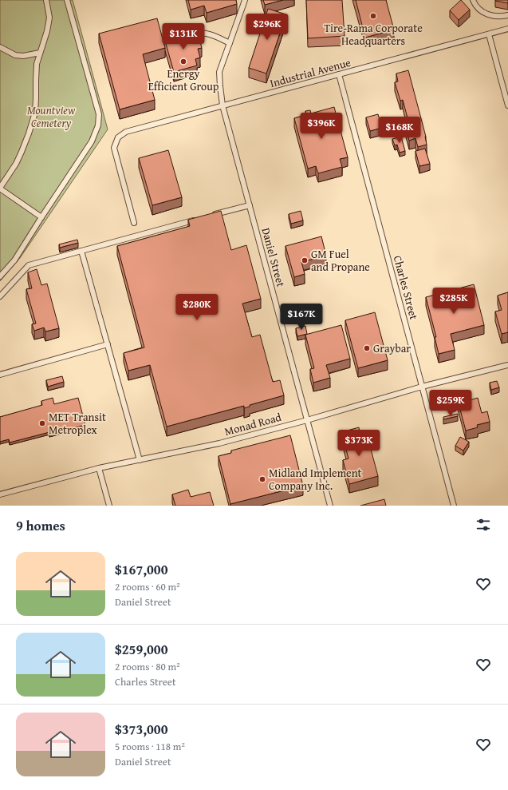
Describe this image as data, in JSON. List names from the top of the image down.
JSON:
{
  "streets": {
    "street": [
      "Industrial Avenue",
      "Daniel Street",
      "Charles Street",
      "Monad Road"
    ]
  },
  "crossings": [
    ["Industrial Avenue", "Daniel Street"],
    ["Industrial Avenue", "Charles Street"],
    ["Daniel Street", "Monad Road"],
    ["Charles Street", "Monad Road"]
  ],
  "parks": ["Mountview Cemetery"],
  "places": [
    "Tire-Rama Corporate Headquarters",
    "Energy Efficient Group",
    "GM Fuel and Propane",
    "Graybar",
    "MET Transit Metroplex",
    "Midland Implement Company Inc."
  ],
  "page": {
    "price": [
      "$296K",
      "$131K",
      "$396K",
      "$168K",
      "$285K",
      "$280K",
      "$167K",
      "$259K",
      "$373K"
    ],
    "heading": "9 homes",
    "list": [
      {
        "name": "$167,000",
        "note": "2 rooms · 60 m² · Daniel Street"
      },
      {
        "name": "$259,000",
        "note": "2 rooms · 80 m² · Charles Street"
      },
      {
        "name": "$373,000",
        "note": "5 rooms · 118 m² · Daniel Street"
      }
    ]
  }
}
